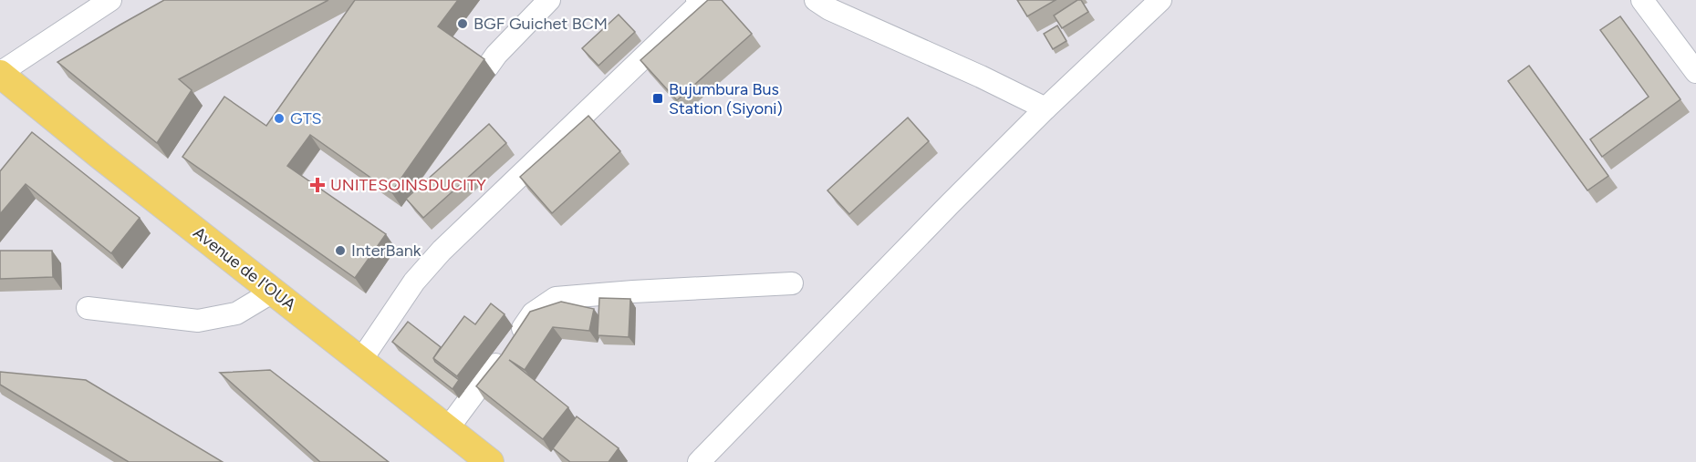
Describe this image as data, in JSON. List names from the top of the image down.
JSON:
{
  "streets": {
    "main road": ["Avenue de l'OUA"]
  },
  "places": {
    "other": ["BGF Guichet BCM", "GTS", "InterBank"],
    "transit": ["Bujumbura Bus Station (Siyoni)"],
    "health": ["UNITESOINSDUCITY"]
  }
}
